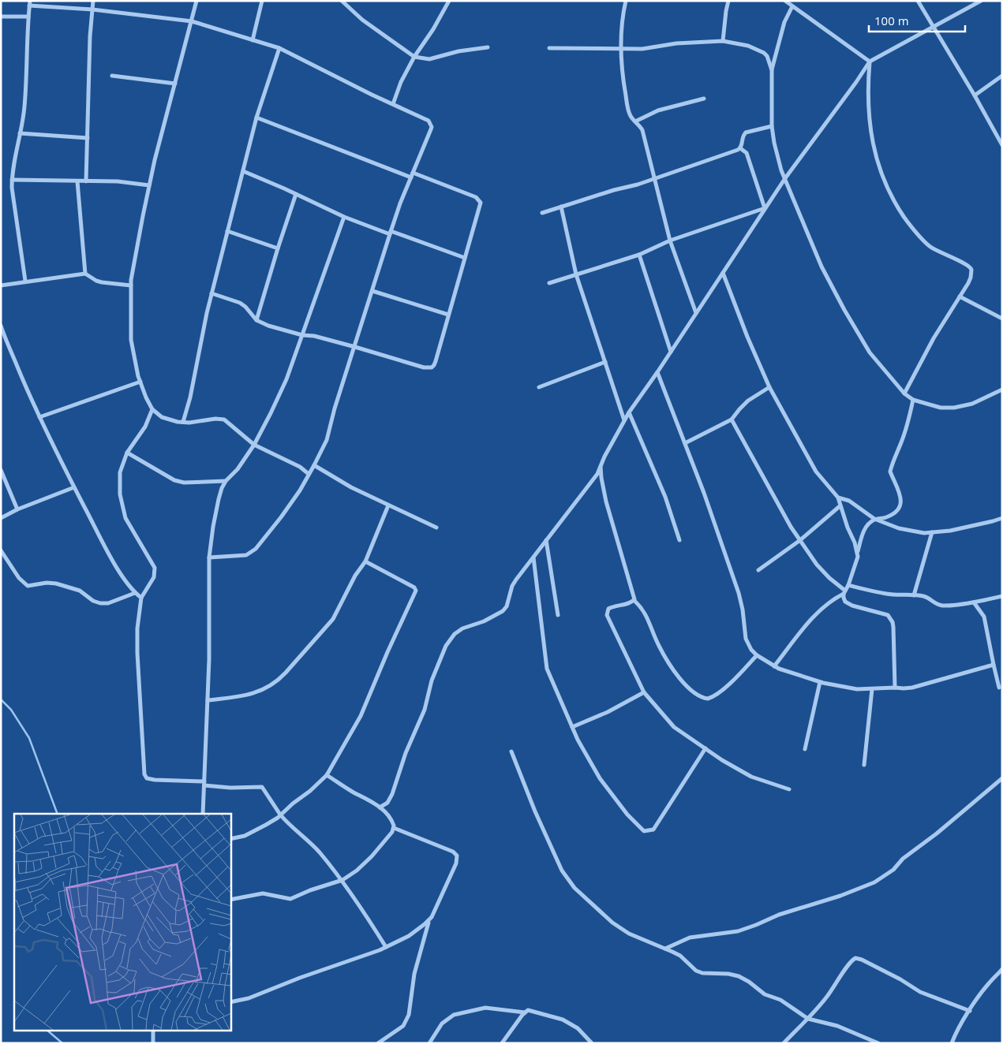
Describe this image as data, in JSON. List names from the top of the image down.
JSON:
{
  "scale_bar": "100 m"
}
